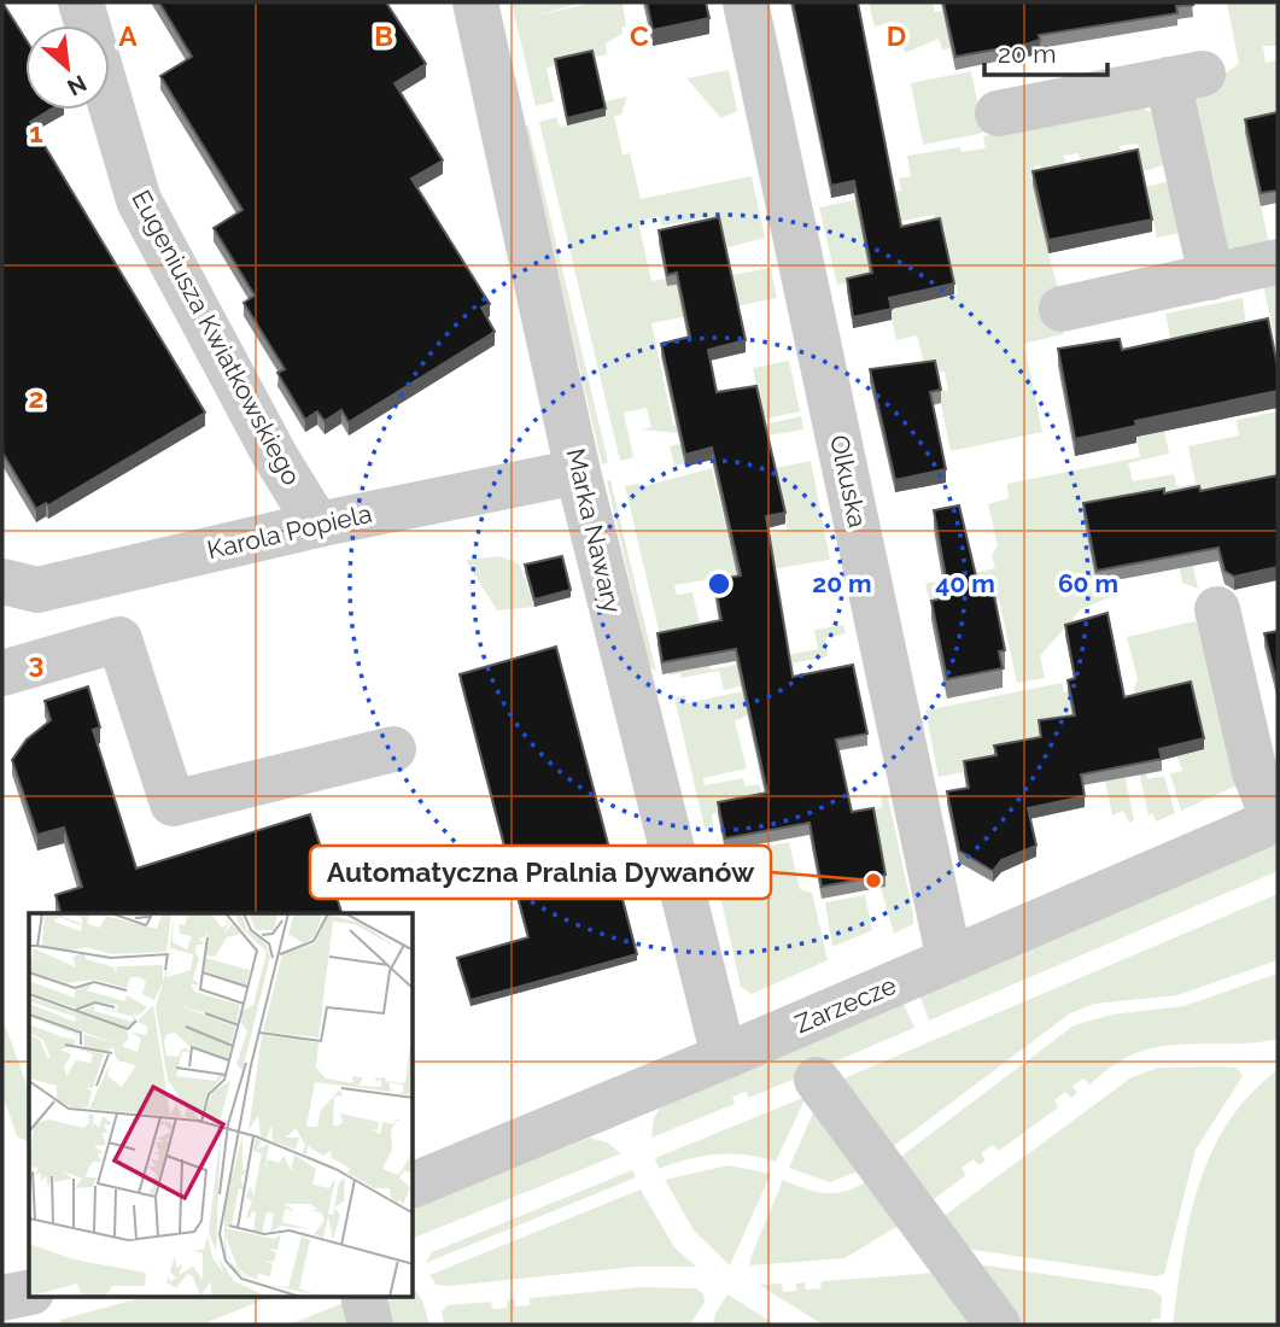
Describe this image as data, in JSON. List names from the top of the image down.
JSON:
{
  "streets": {
    "street": [
      "Eugeniusza Kwiatkowskiego",
      "Olkuska",
      "Marka Nawary",
      "Karola Popiela",
      "Zarzecze"
    ]
  },
  "crossings": [
    ["Eugeniusza Kwiatkowskiego", "Karola Popiela"],
    ["Olkuska", "Zarzecze"],
    ["Marka Nawary", "Karola Popiela"],
    ["Marka Nawary", "Zarzecze"]
  ],
  "places": ["Automatyczna Pralnia Dywanów"],
  "scale_bar": "20 m",
  "north": "bottom right",
  "grid": {
    "columns": [
      "A",
      "B",
      "C",
      "D"
    ],
    "rows": ["1", "2", "3"]
  },
  "rings": ["20 m", "40 m", "60 m"]
}
